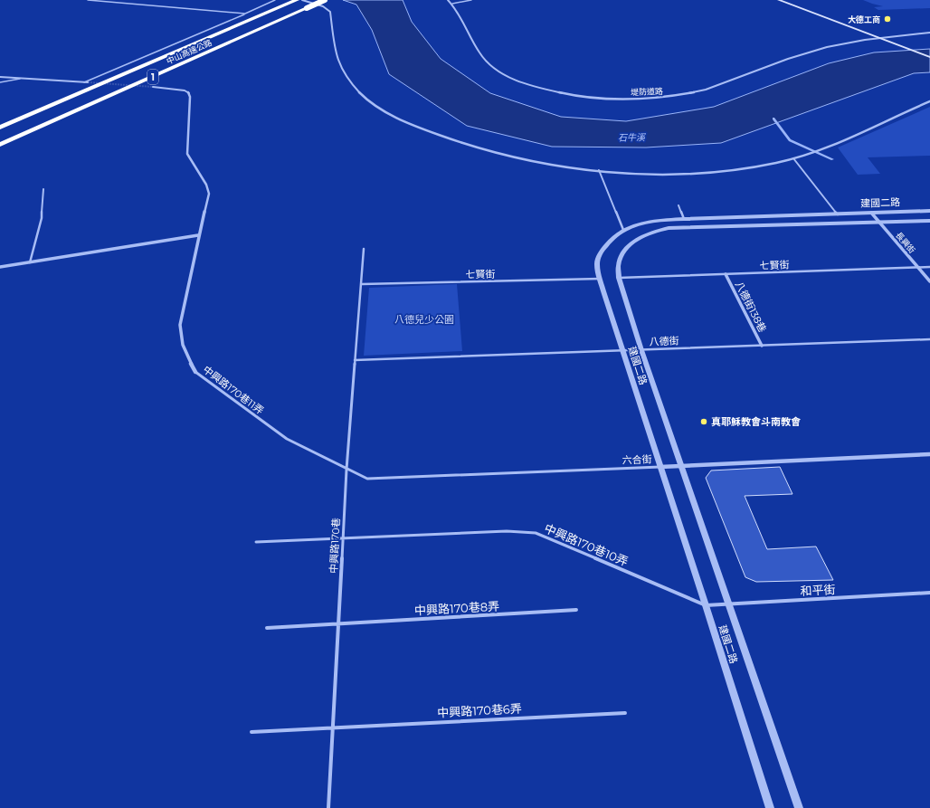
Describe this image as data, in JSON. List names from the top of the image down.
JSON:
{
  "streets": {
    "highway": ["中山高速公路", "1"],
    "street": [
      "堤防道路",
      "建國二路",
      "長興街",
      "八德街138巷",
      "中興路170巷11弄",
      "六合街"
    ],
    "lane": [
      "七賢街",
      "八德街",
      "中興路170巷10弄",
      "中興路170巷",
      "和平街",
      "中興路170巷8弄",
      "中興路170巷6弄"
    ]
  },
  "crossings": [
    ["建國二路", "長興街"],
    ["建國二路", "七賢街"],
    ["建國二路", "八德街"],
    ["建國二路", "六合街"],
    ["建國二路", "中興路170巷10弄"],
    ["建國二路", "和平街"],
    ["長興街", "七賢街"],
    ["七賢街", "八德街138巷"],
    ["七賢街", "中興路170巷"],
    ["八德街138巷", "八德街"],
    ["八德街", "中興路170巷"],
    ["中興路170巷11弄", "六合街"],
    ["中興路170巷11弄", "中興路170巷"],
    ["六合街", "中興路170巷"],
    ["中興路170巷10弄", "中興路170巷"],
    ["中興路170巷10弄", "和平街"],
    ["中興路170巷", "中興路170巷8弄"],
    ["中興路170巷", "中興路170巷6弄"]
  ],
  "water": ["石牛溪"],
  "parks": ["八德兒少公園"],
  "places": ["大德工商", "真耶穌教會斗南教會"]
}
